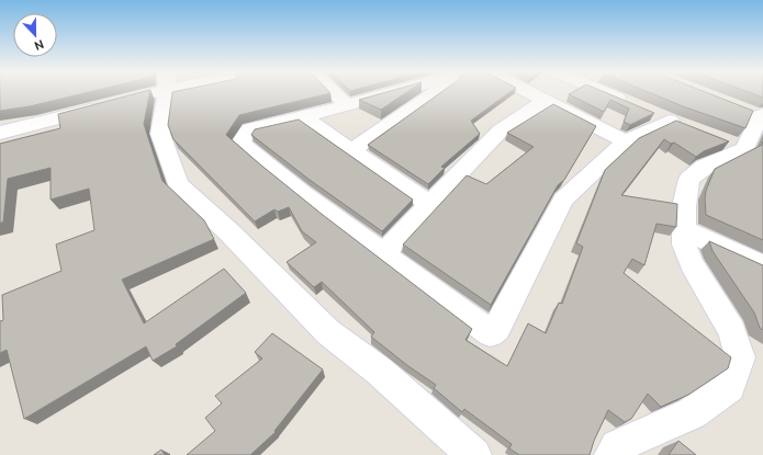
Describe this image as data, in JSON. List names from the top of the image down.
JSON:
{
  "north": "bottom"
}
